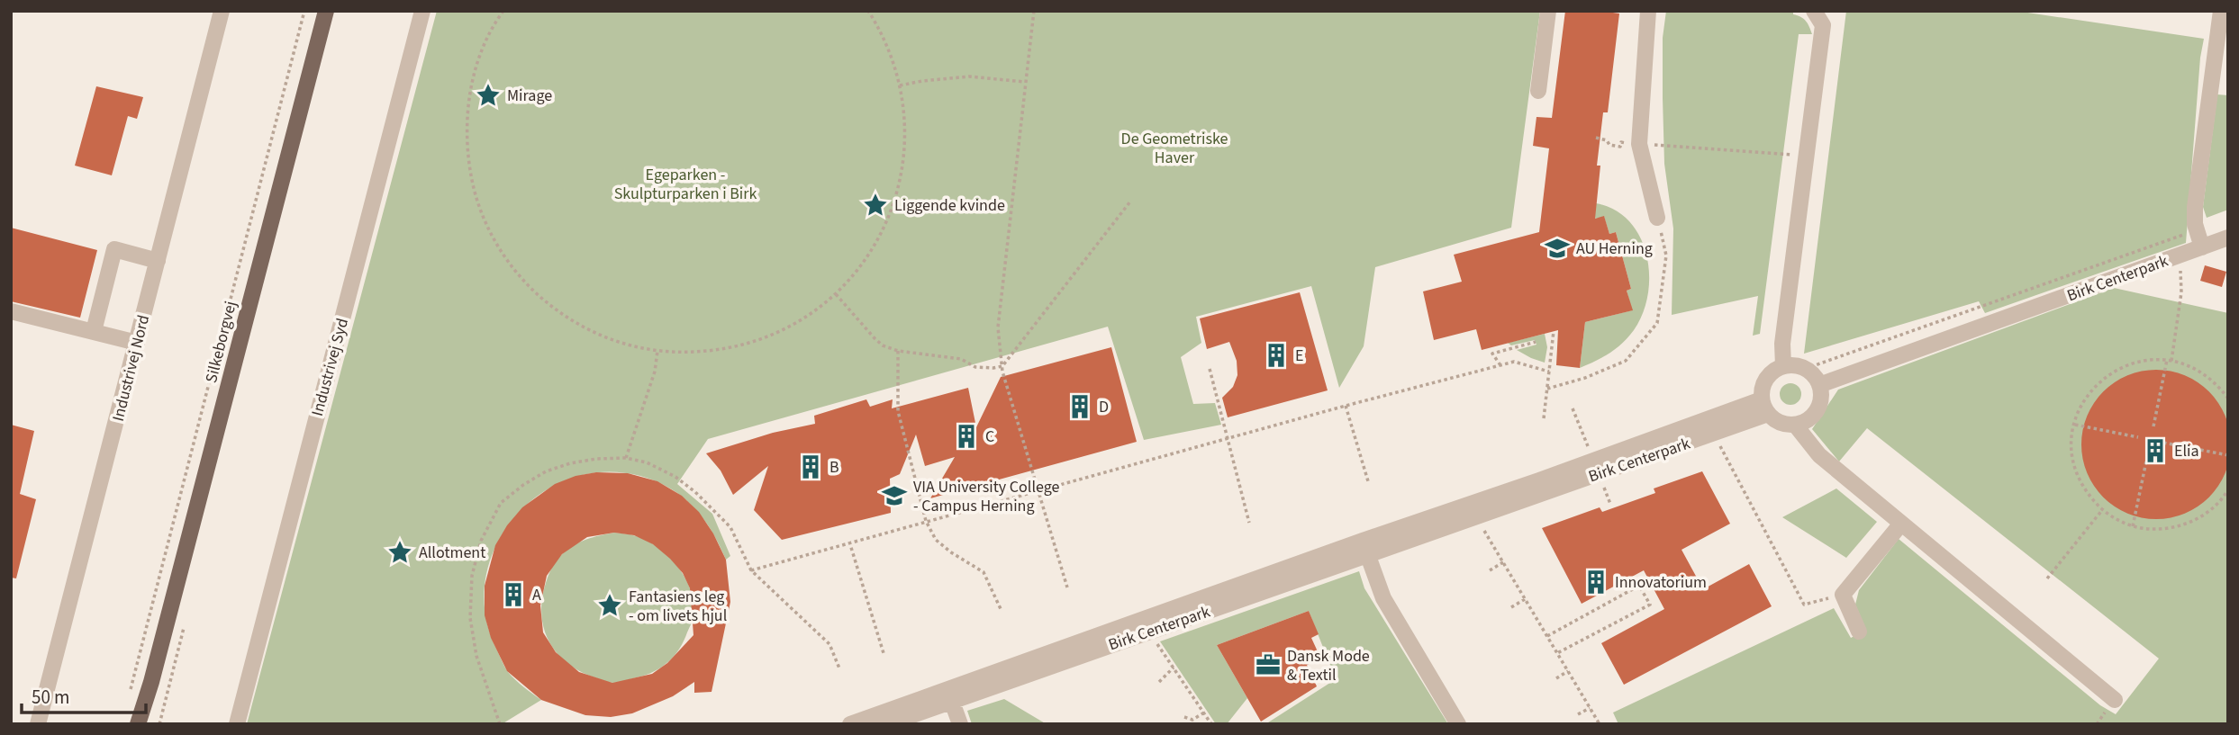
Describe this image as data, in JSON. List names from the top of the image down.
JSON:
{
  "streets": {
    "main road": ["Silkeborgvej"],
    "street": ["Birk Centerpark", "Industrivej Syd", "Industrivej Nord"]
  },
  "parks": ["De Geometriske Haver", "Egeparken - Skulpturparken i Birk"],
  "places": {
    "place": [
      "Mirage",
      "Liggende kvinde",
      "Allotment",
      "Fantasiens leg - om livets hjul"
    ],
    "school or university": ["AU Herning", "VIA University College - Campus Herning"],
    "building": [
      "E",
      "D",
      "C",
      "Elia",
      "B",
      "Innovatorium",
      "A"
    ],
    "office": ["Dansk Mode & Textil"]
  },
  "scale_bar": "50 m"
}
